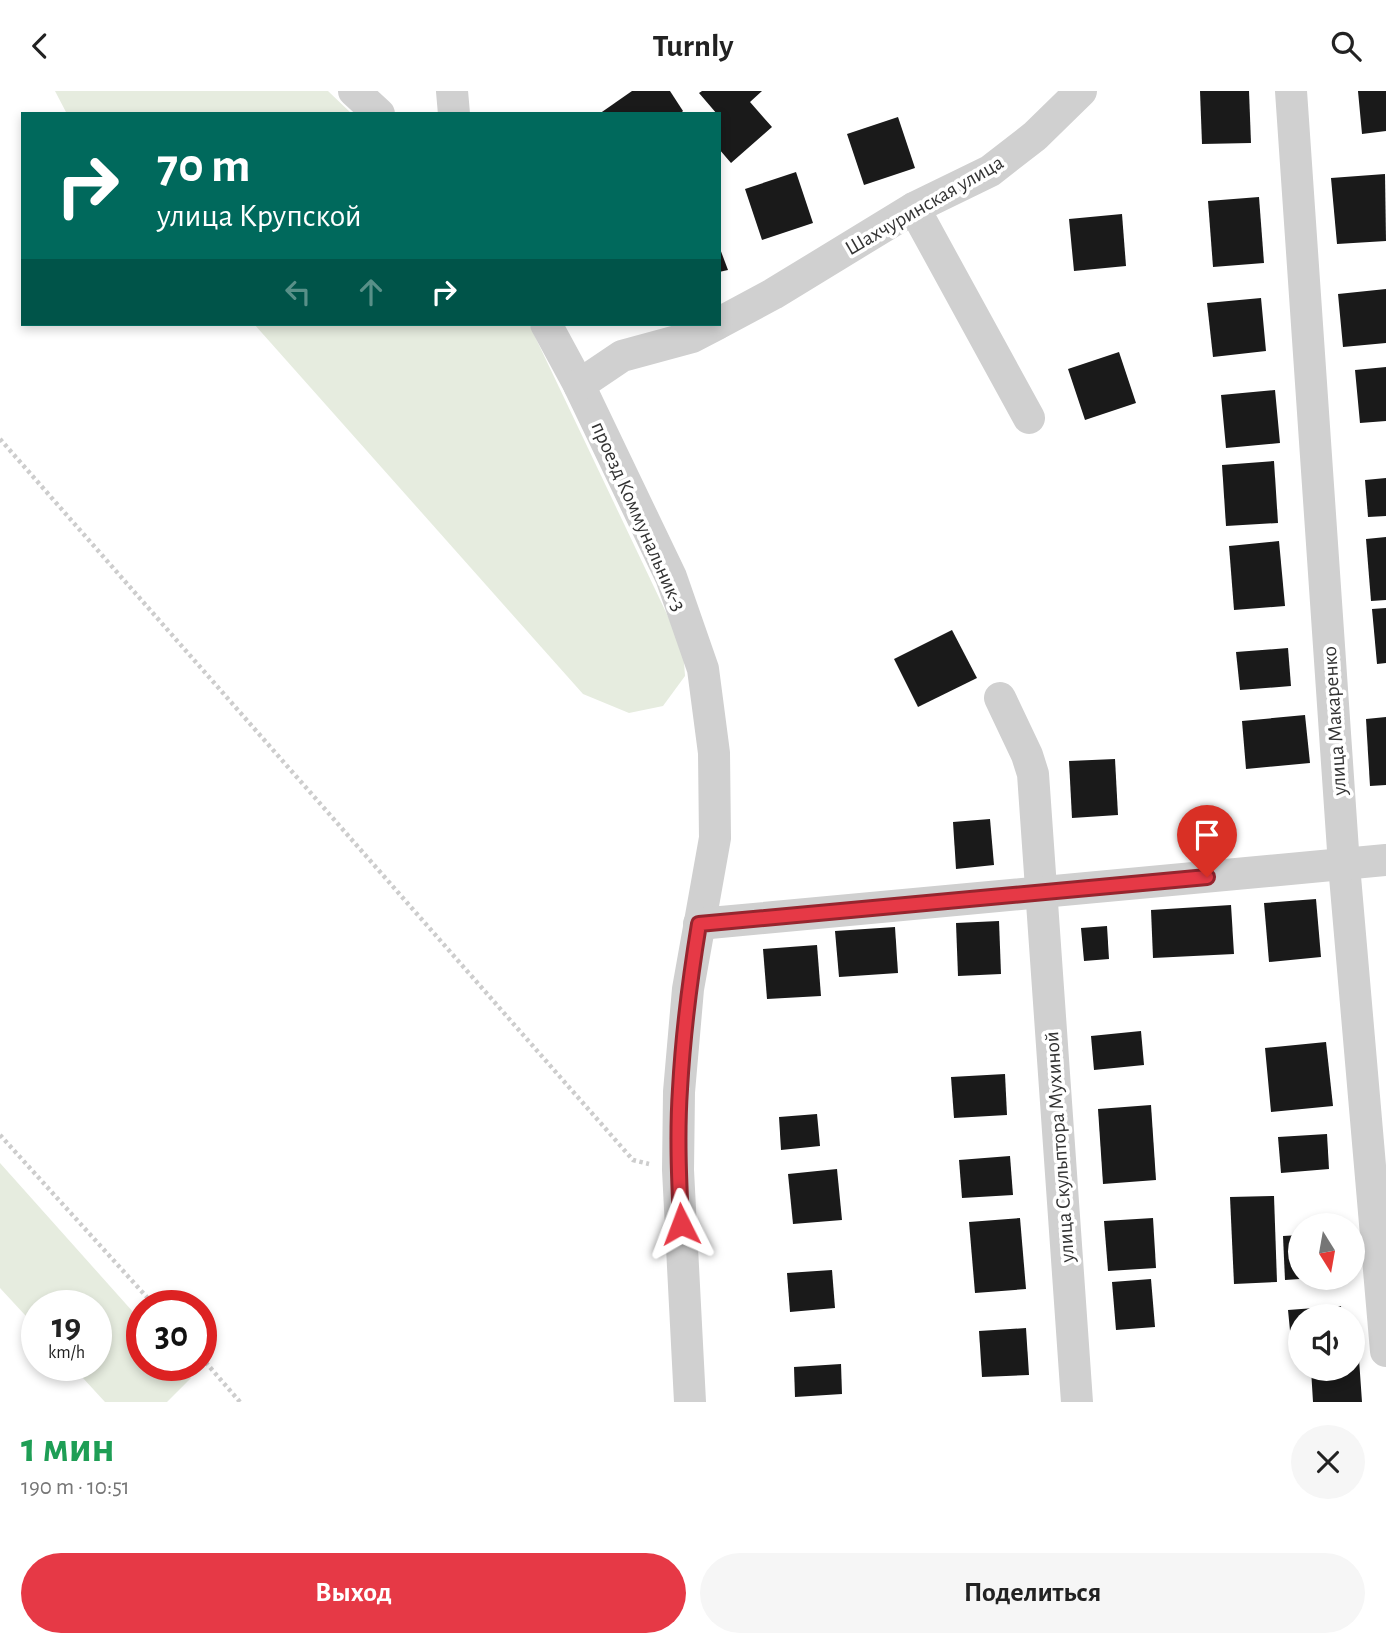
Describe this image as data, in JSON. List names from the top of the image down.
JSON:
{
  "streets": {
    "street": [
      "Шахчуринская улица",
      "проезд Коммунальник-3",
      "улица Макаренко",
      "улица Скульптора Мухиной"
    ]
  },
  "crossings": [
    ["Шахчуринская улица", "проезд Коммунальник-3"]
  ],
  "north": "bottom",
  "page": {
    "header": "Turnly",
    "turn": ["70 m", "улица Крупской"],
    "speed": "19 km/h",
    "limit": "30",
    "heading": ["1 мин", "190 m · 10:51"],
    "buttons": ["Выход", "Поделиться"]
  }
}
